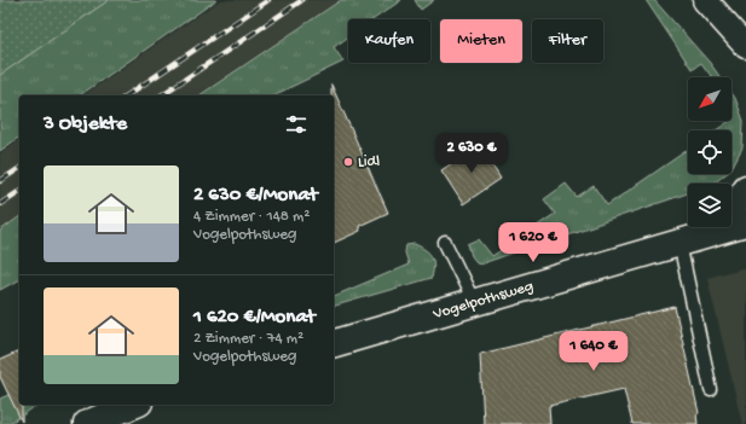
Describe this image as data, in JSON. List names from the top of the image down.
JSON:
{
  "streets": {
    "street": ["Vogelpothsweg"]
  },
  "places": ["Lidl"],
  "north": "bottom left",
  "page": {
    "chip": ["Kaufen", "Mieten", "Filter"],
    "heading": "3 Objekte",
    "price": ["2 630 €", "1 620 €", "1 640 €"],
    "list": [
      {
        "name": "2 630 €/Monat",
        "note": "4 Zimmer · 148 m² · Vogelpothsweg"
      },
      {
        "name": "1 620 €/Monat",
        "note": "2 Zimmer · 74 m² · Vogelpothsweg"
      }
    ]
  }
}
